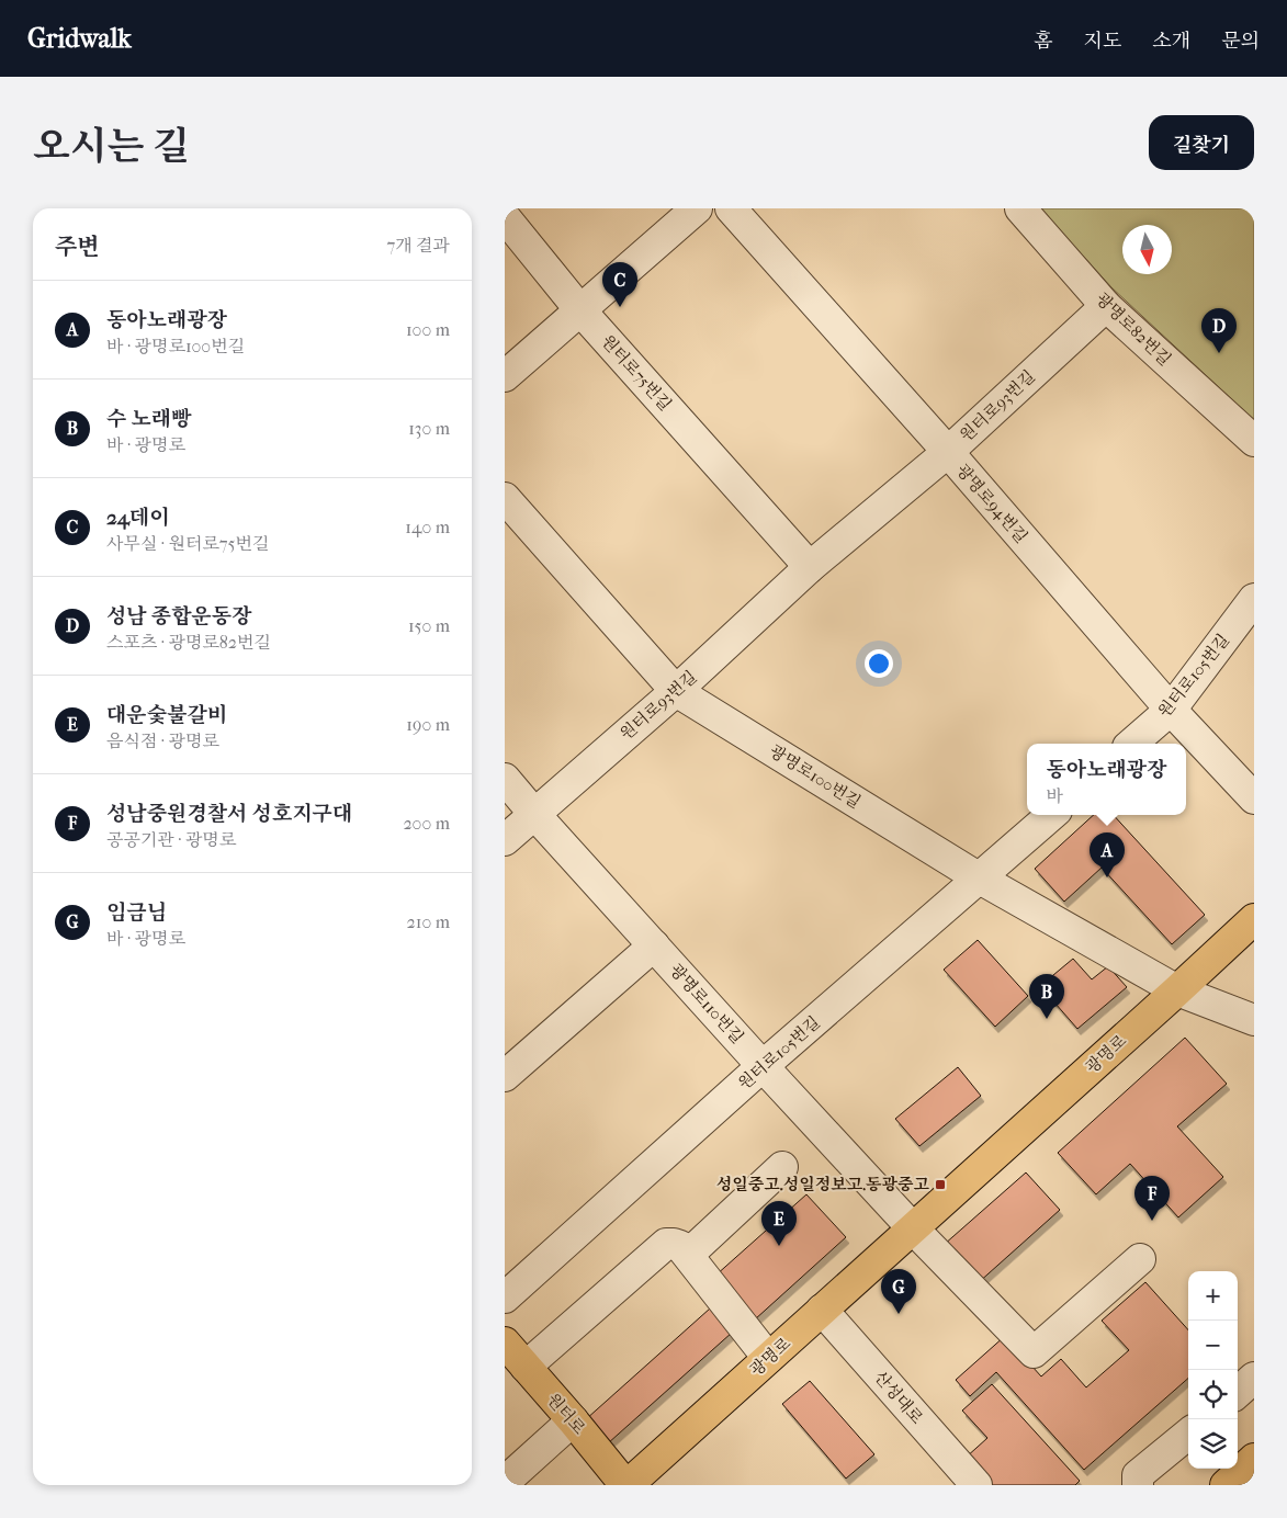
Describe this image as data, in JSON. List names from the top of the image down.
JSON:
{
  "streets": {
    "main road": ["광명로", "원터로"],
    "street": [
      "광명로82번길",
      "원터로75번길",
      "원터로93번길",
      "광명로94번길",
      "원터로105번길",
      "광명로100번길",
      "광명로110번길",
      "산성대로"
    ]
  },
  "crossings": [
    ["광명로82번길", "원터로93번길"],
    ["원터로75번길", "원터로93번길"],
    ["원터로93번길", "광명로94번길"],
    ["원터로93번길", "광명로100번길"],
    ["원터로93번길", "광명로110번길"],
    ["광명로94번길", "원터로105번길"],
    ["원터로105번길", "광명로100번길"],
    ["원터로105번길", "광명로110번길"],
    ["광명로100번길", "광명로"],
    ["광명로110번길", "광명로"],
    ["광명로", "산성대로"],
    ["광명로", "원터로"]
  ],
  "places": {
    "transit": ["성일중고.성일정보고.동광중고"]
  },
  "north": "bottom",
  "page": {
    "header": "Gridwalk",
    "nav": [
      "홈",
      "지도",
      "소개",
      "문의"
    ],
    "title": "오시는 길",
    "buttons": "길찾기",
    "heading": ["주변", "7개 결과"],
    "pins": [
      "C",
      "D",
      "A",
      "B",
      "F",
      "E",
      "G"
    ],
    "list": [
      {
        "mark": "A",
        "name": "동아노래광장",
        "note": "바 · 광명로100번길",
        "value": "100 m"
      },
      {
        "mark": "B",
        "name": "수 노래빵",
        "note": "바 · 광명로",
        "value": "130 m"
      },
      {
        "mark": "C",
        "name": "24데이",
        "note": "사무실 · 원터로75번길",
        "value": "140 m"
      },
      {
        "mark": "D",
        "name": "성남 종합운동장",
        "note": "스포츠 · 광명로82번길",
        "value": "150 m"
      },
      {
        "mark": "E",
        "name": "대운숯불갈비",
        "note": "음식점 · 광명로",
        "value": "190 m"
      },
      {
        "mark": "F",
        "name": "성남중원경찰서 성호지구대",
        "note": "공공기관 · 광명로",
        "value": "200 m"
      },
      {
        "mark": "G",
        "name": "임금님",
        "note": "바 · 광명로",
        "value": "210 m"
      }
    ],
    "popup": ["동아노래광장", "바"],
    "map_buttons": ["+", "−"]
  }
}
